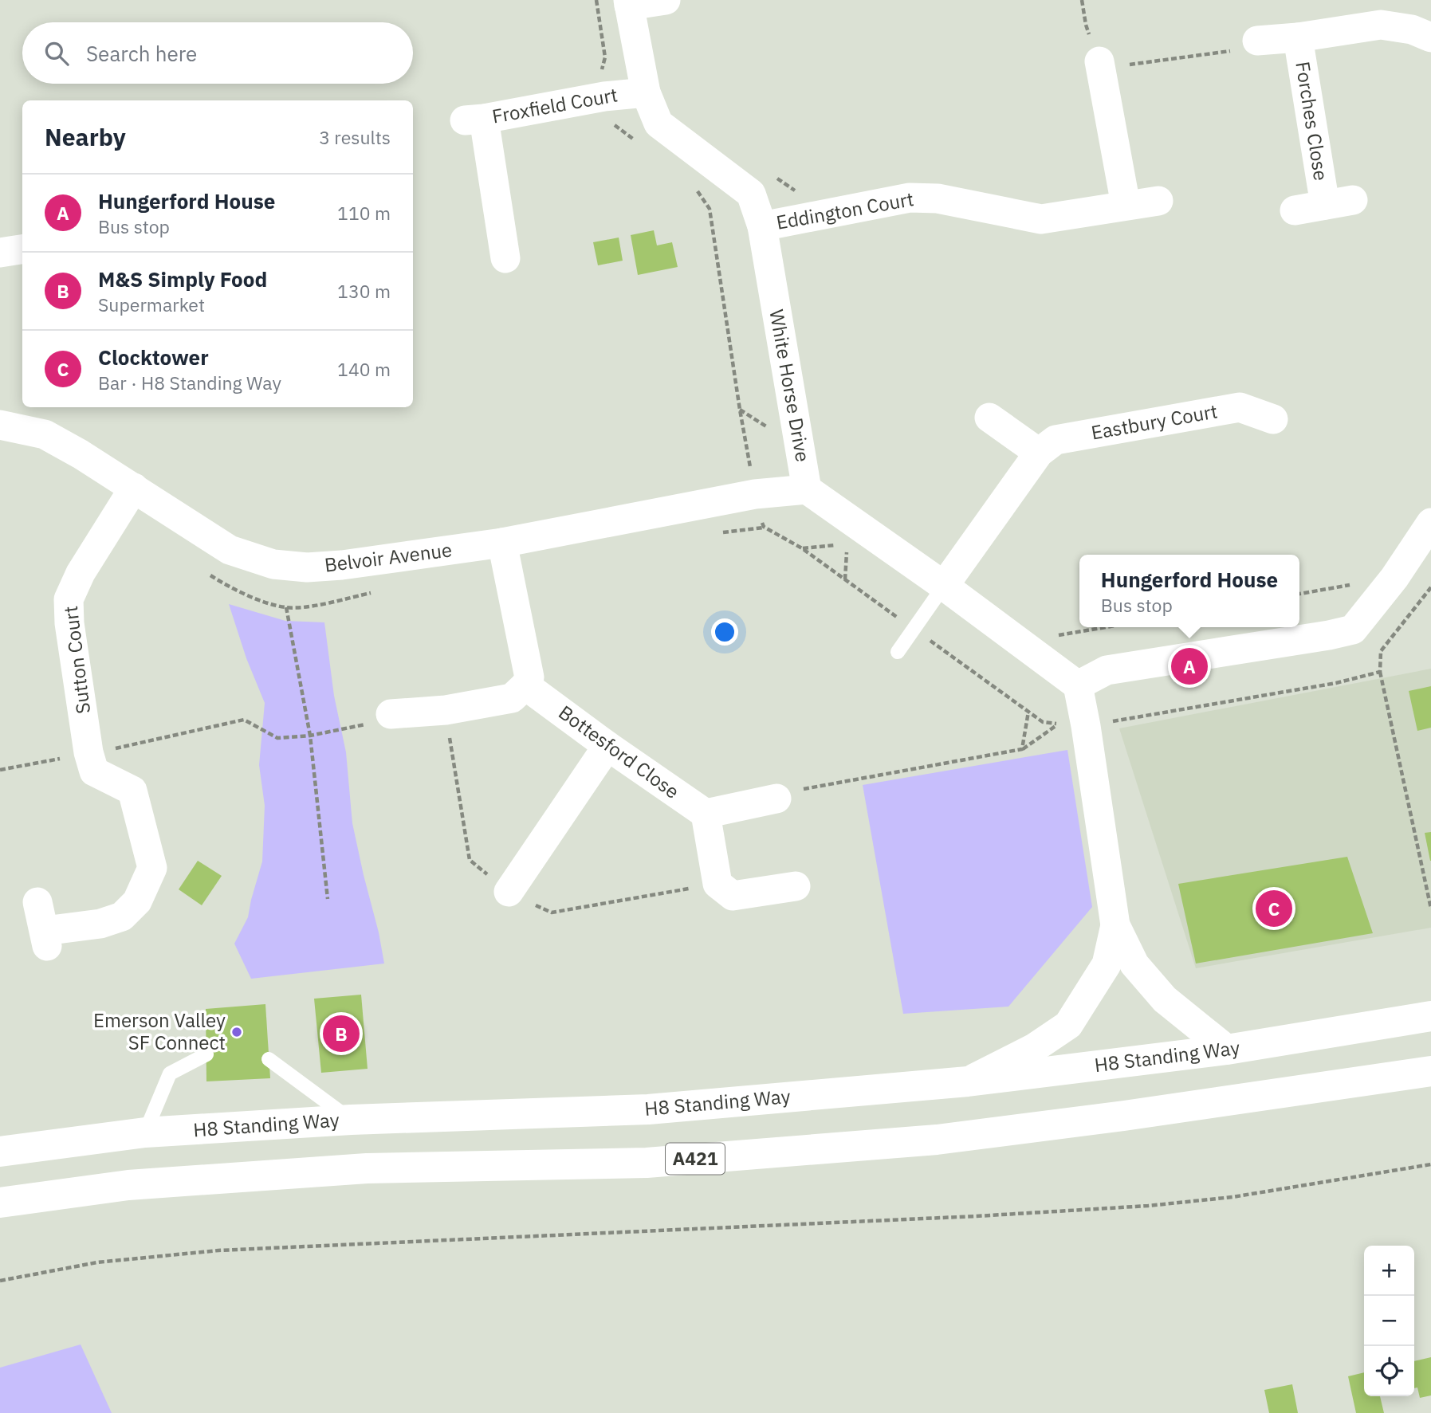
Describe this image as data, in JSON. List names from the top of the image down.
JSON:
{
  "streets": {
    "highway": ["H8 Standing Way", "A421"],
    "street": [
      "Froxfield Court",
      "Forches Close",
      "Eddington Court",
      "White Horse Drive",
      "Eastbury Court",
      "Belvoir Avenue",
      "Sutton Court",
      "Bottesford Close"
    ]
  },
  "crossings": [
    ["Froxfield Court", "White Horse Drive"],
    ["Eddington Court", "White Horse Drive"],
    ["White Horse Drive", "Eastbury Court"],
    ["White Horse Drive", "Belvoir Avenue"],
    ["Belvoir Avenue", "Sutton Court"]
  ],
  "places": ["Emerson Valley SF Connect"],
  "page": {
    "search": "Search here",
    "heading": ["Nearby", "3 results"],
    "list": [
      {
        "mark": "A",
        "name": "Hungerford House",
        "note": "Bus stop",
        "value": "110 m"
      },
      {
        "mark": "B",
        "name": "M&S Simply Food",
        "note": "Supermarket",
        "value": "130 m"
      },
      {
        "mark": "C",
        "name": "Clocktower",
        "note": "Bar · H8 Standing Way",
        "value": "140 m"
      }
    ],
    "popup": ["Hungerford House", "Bus stop"],
    "pins": ["A", "C", "B"],
    "map_buttons": ["+", "−"]
  }
}
